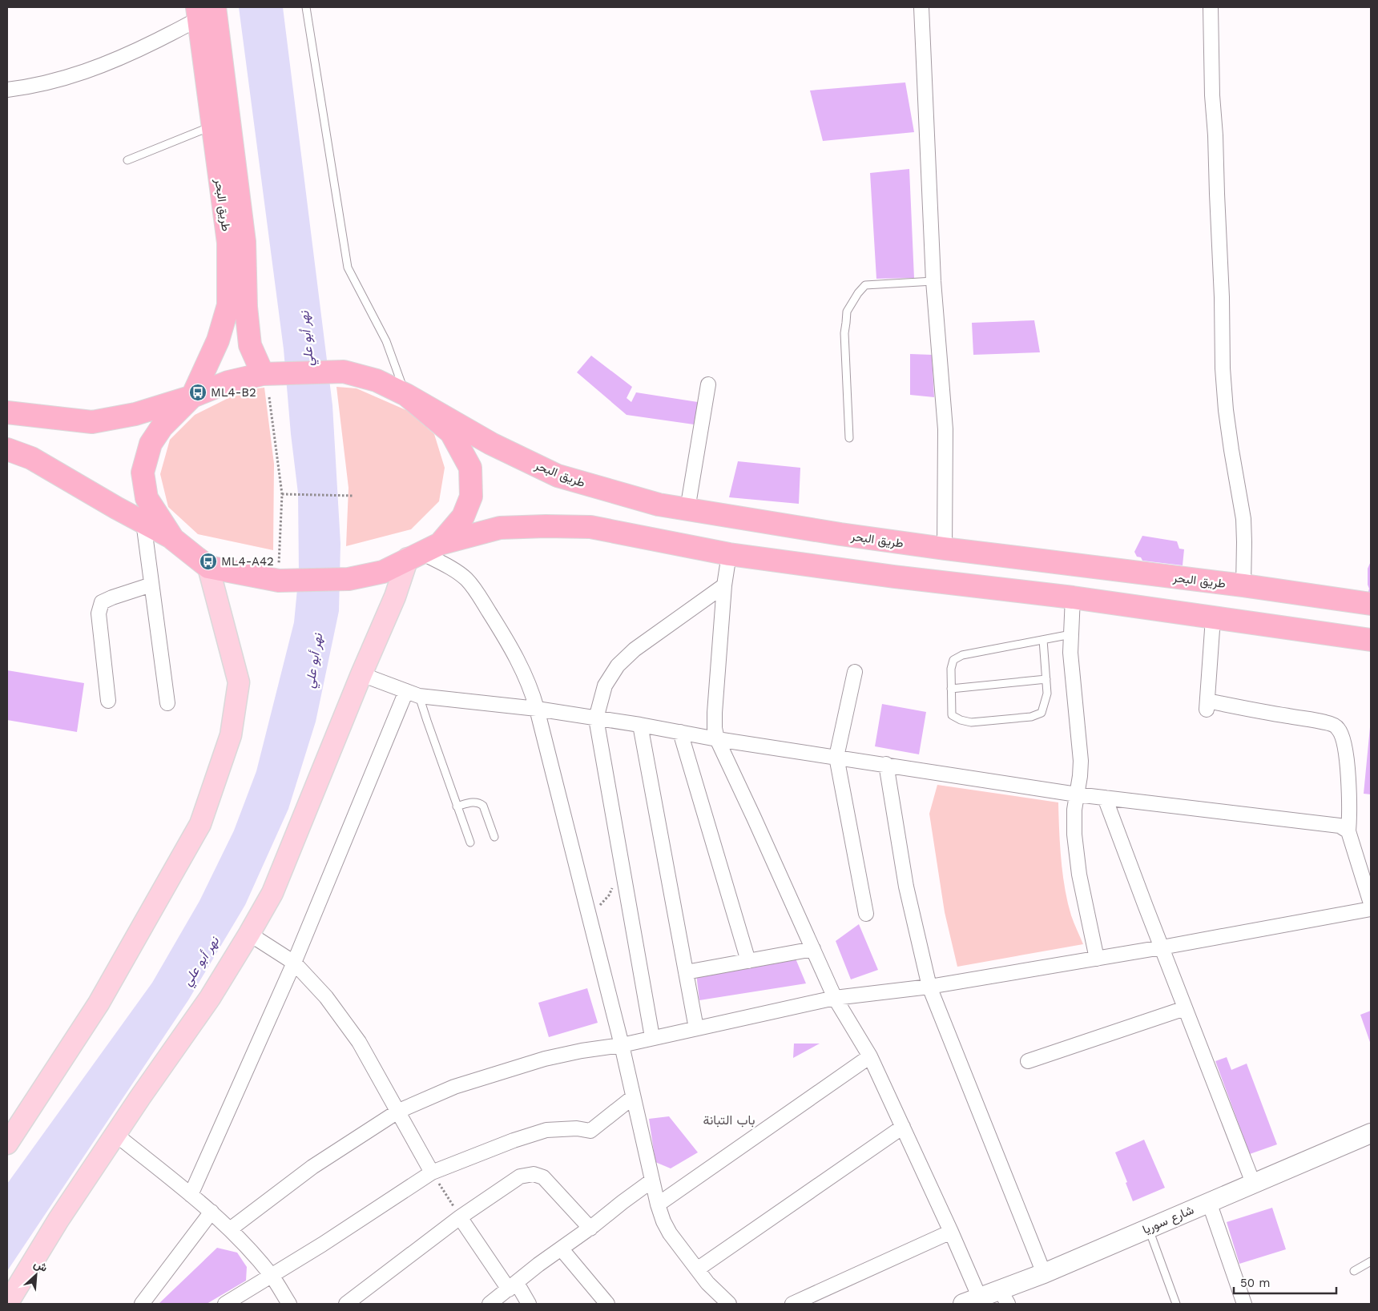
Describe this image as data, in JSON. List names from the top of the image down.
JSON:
{
  "streets": {
    "highway": ["طريق البحر"],
    "street": ["شارع سوريا"]
  },
  "districts": ["باب التبانة"],
  "water": ["نهر أبو علي"],
  "places": {
    "bus stop": ["ML4-B2", "ML4-A42"]
  },
  "scale_bar": "50 m",
  "north": "top right"
}
